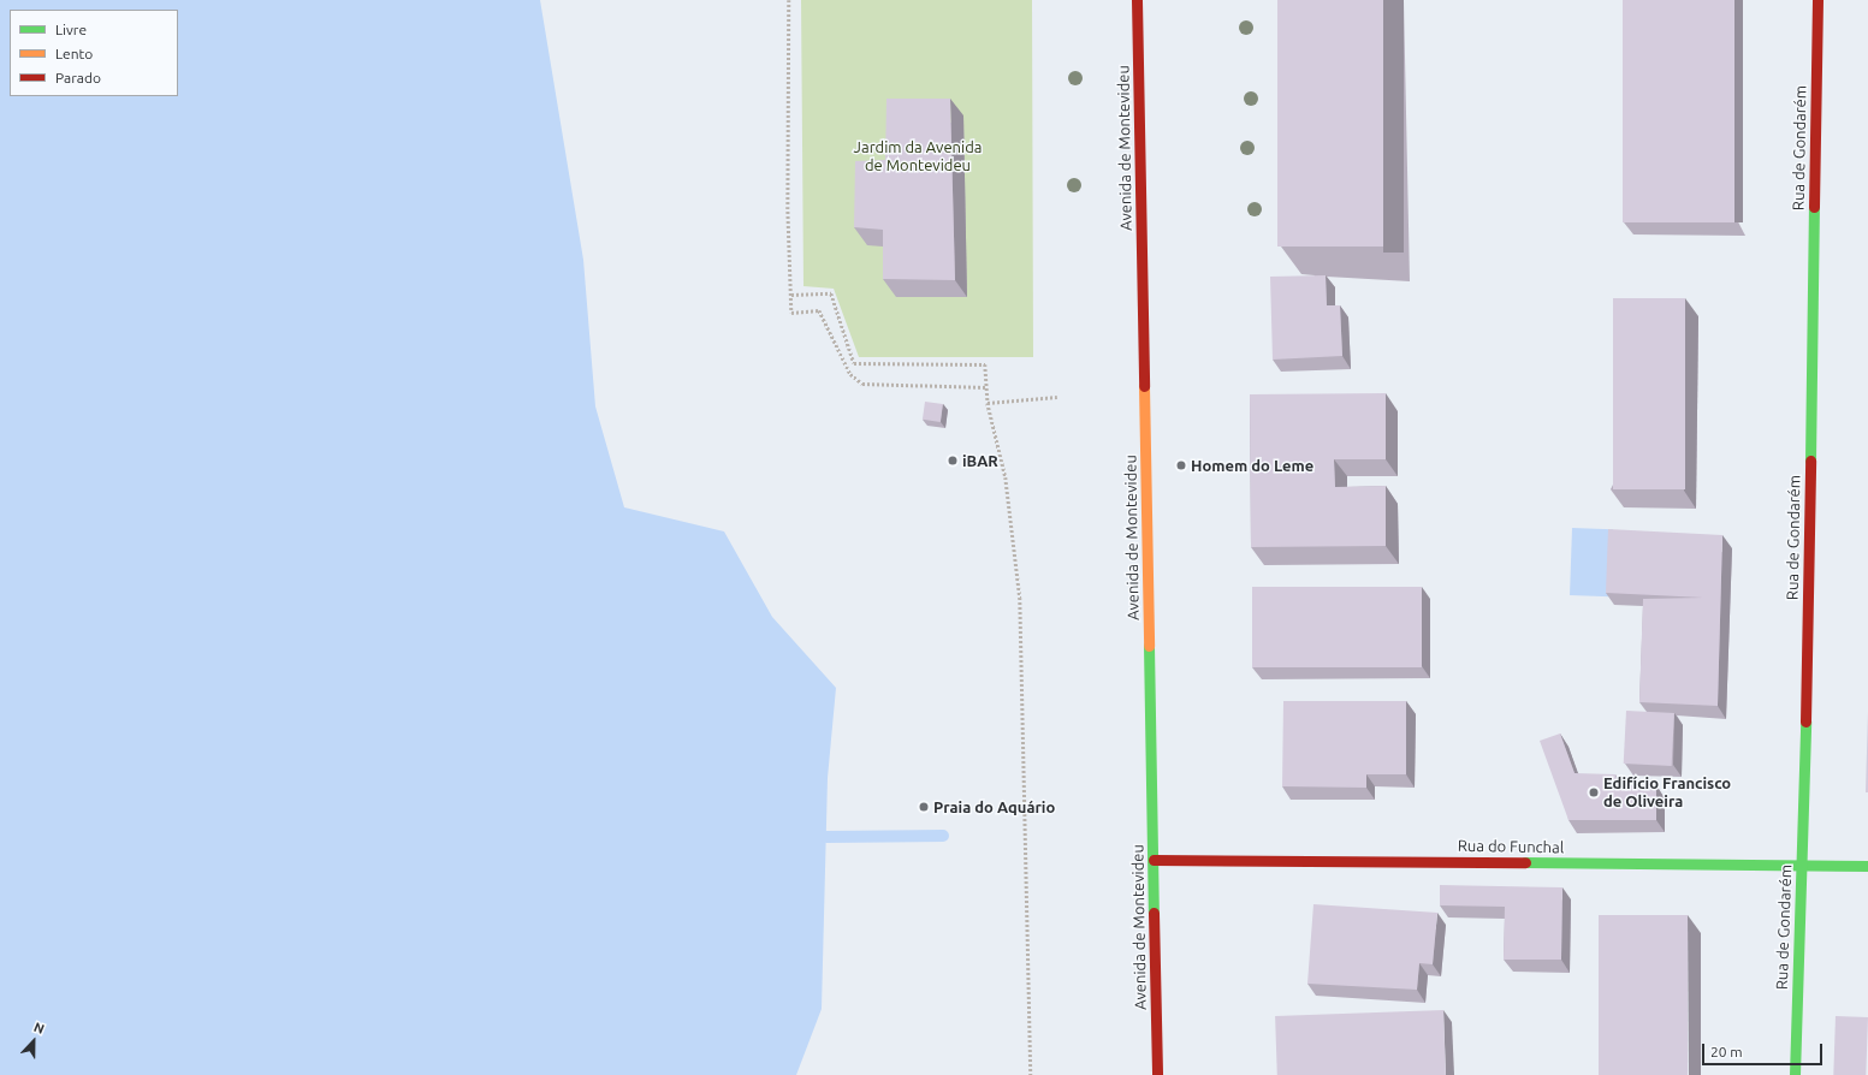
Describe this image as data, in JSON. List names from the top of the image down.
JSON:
{
  "streets": {
    "street": ["Avenida de Montevideu", "Rua de Gondarém", "Rua do Funchal"]
  },
  "crossings": [
    ["Avenida de Montevideu", "Rua do Funchal"],
    ["Rua de Gondarém", "Rua do Funchal"]
  ],
  "parks": ["Jardim da Avenida de Montevideu"],
  "places": [
    "iBAR",
    "Homem do Leme",
    "Edifício Francisco de Oliveira",
    "Praia do Aquário"
  ],
  "legend": ["Livre", "Lento", "Parado"],
  "scale_bar": "20 m",
  "north": "top"
}
